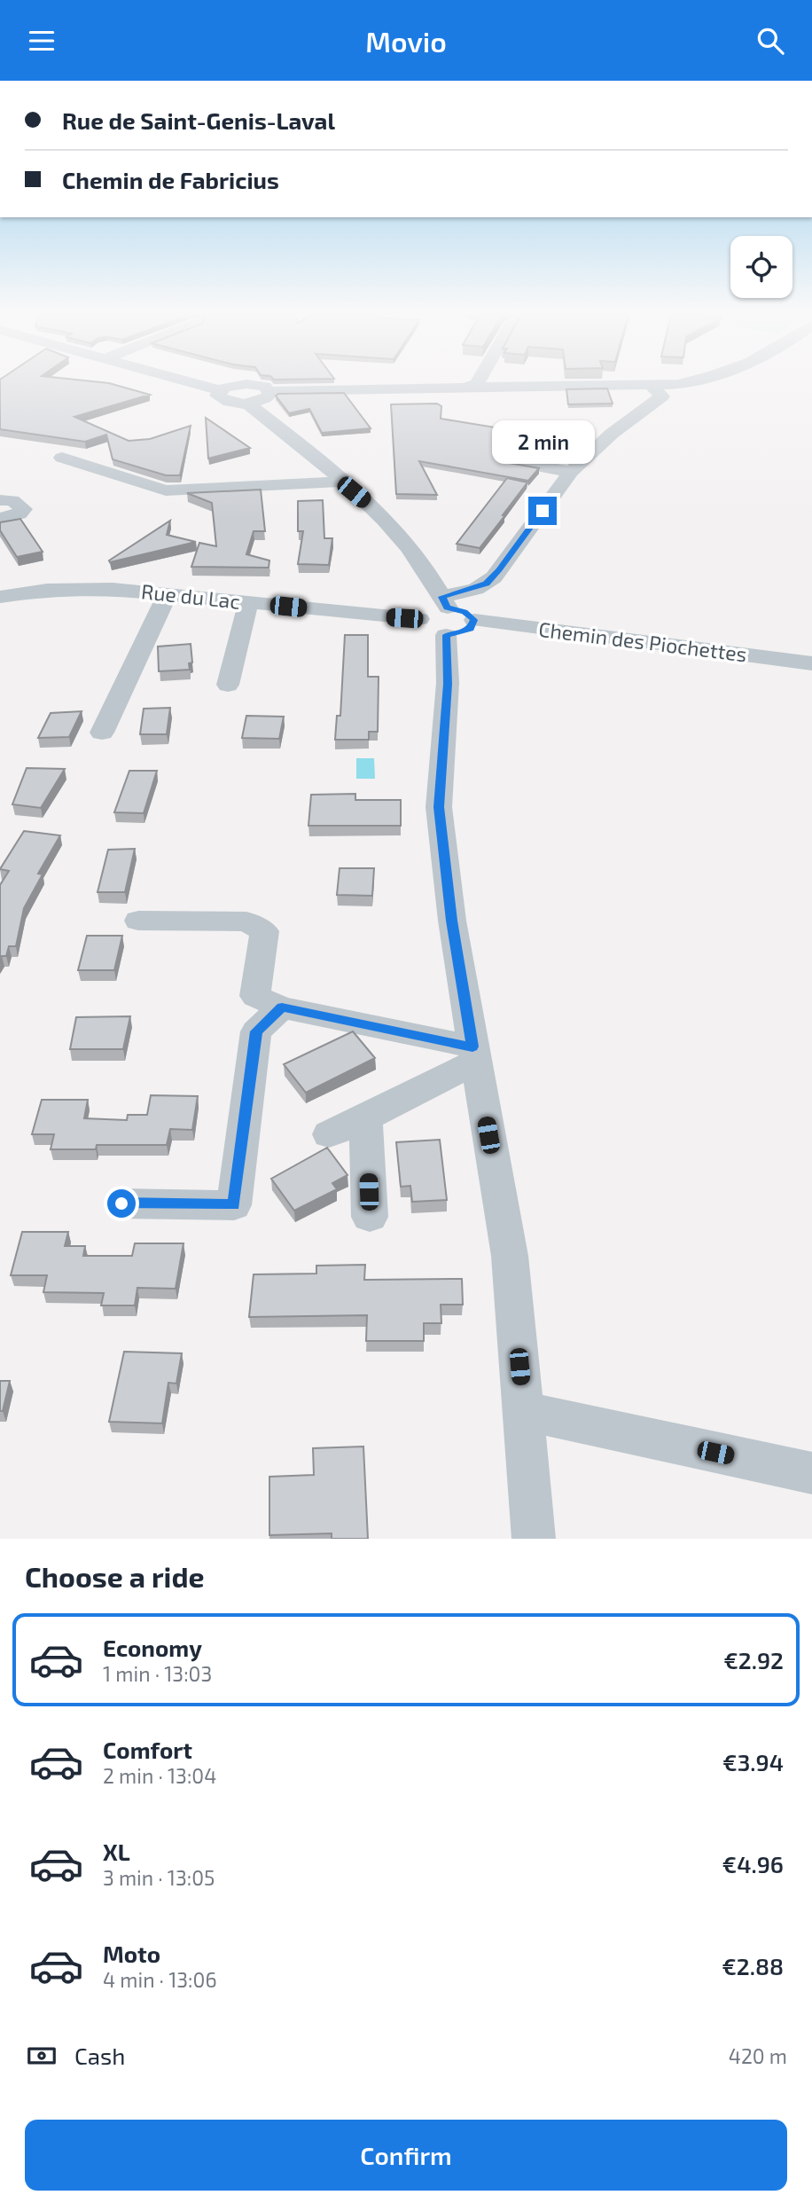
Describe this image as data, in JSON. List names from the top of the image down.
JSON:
{
  "streets": {
    "street": ["Rue du Lac", "Chemin des Piochettes"]
  },
  "crossings": [
    ["Rue du Lac", "Chemin des Piochettes"]
  ],
  "page": {
    "header": "Movio",
    "banner": ["Rue de Saint-Genis-Laval", "Chemin de Fabricius"],
    "bubble": "2 min",
    "heading": "Choose a ride",
    "list": [
      {
        "name": "Economy",
        "note": "1 min · 13:03",
        "value": "€2.92"
      },
      {
        "name": "Comfort",
        "note": "2 min · 13:04",
        "value": "€3.94"
      },
      {
        "name": "XL",
        "note": "3 min · 13:05",
        "value": "€4.96"
      },
      {
        "name": "Moto",
        "note": "4 min · 13:06",
        "value": "€2.88"
      }
    ],
    "pay": ["Cash", "420 m"],
    "buttons": "Confirm"
  }
}
